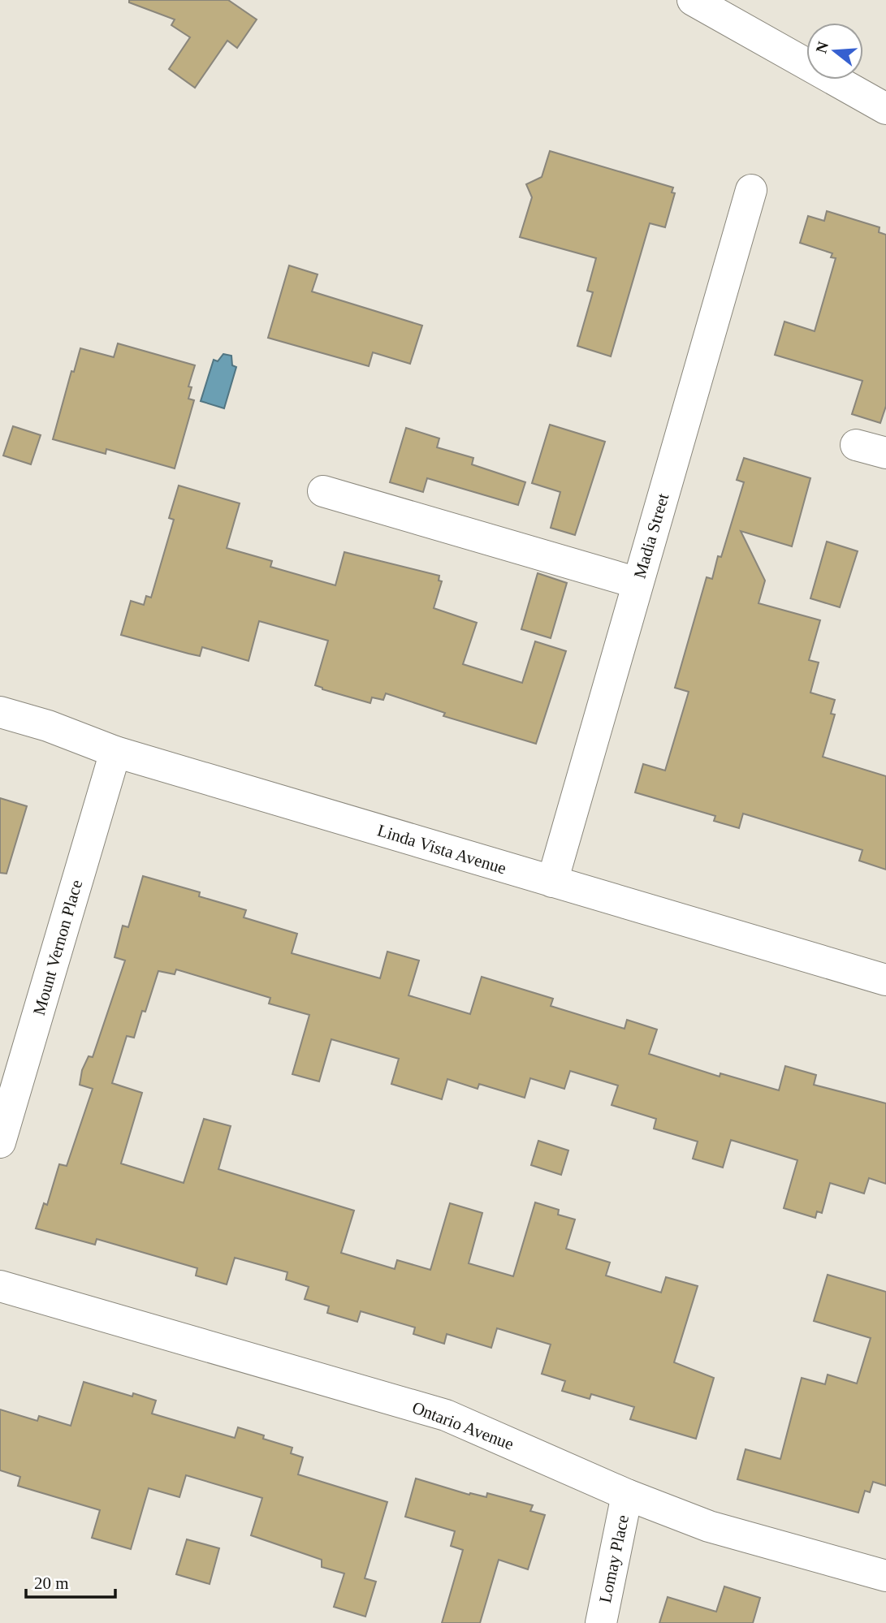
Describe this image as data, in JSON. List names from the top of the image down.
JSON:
{
  "streets": {
    "street": [
      "Madia Street",
      "Linda Vista Avenue",
      "Mount Vernon Place",
      "Ontario Avenue",
      "Lomay Place"
    ]
  },
  "crossings": [
    ["Madia Street", "Linda Vista Avenue"],
    ["Linda Vista Avenue", "Mount Vernon Place"],
    ["Ontario Avenue", "Lomay Place"]
  ],
  "scale_bar": "20 m",
  "north": "left"
}
